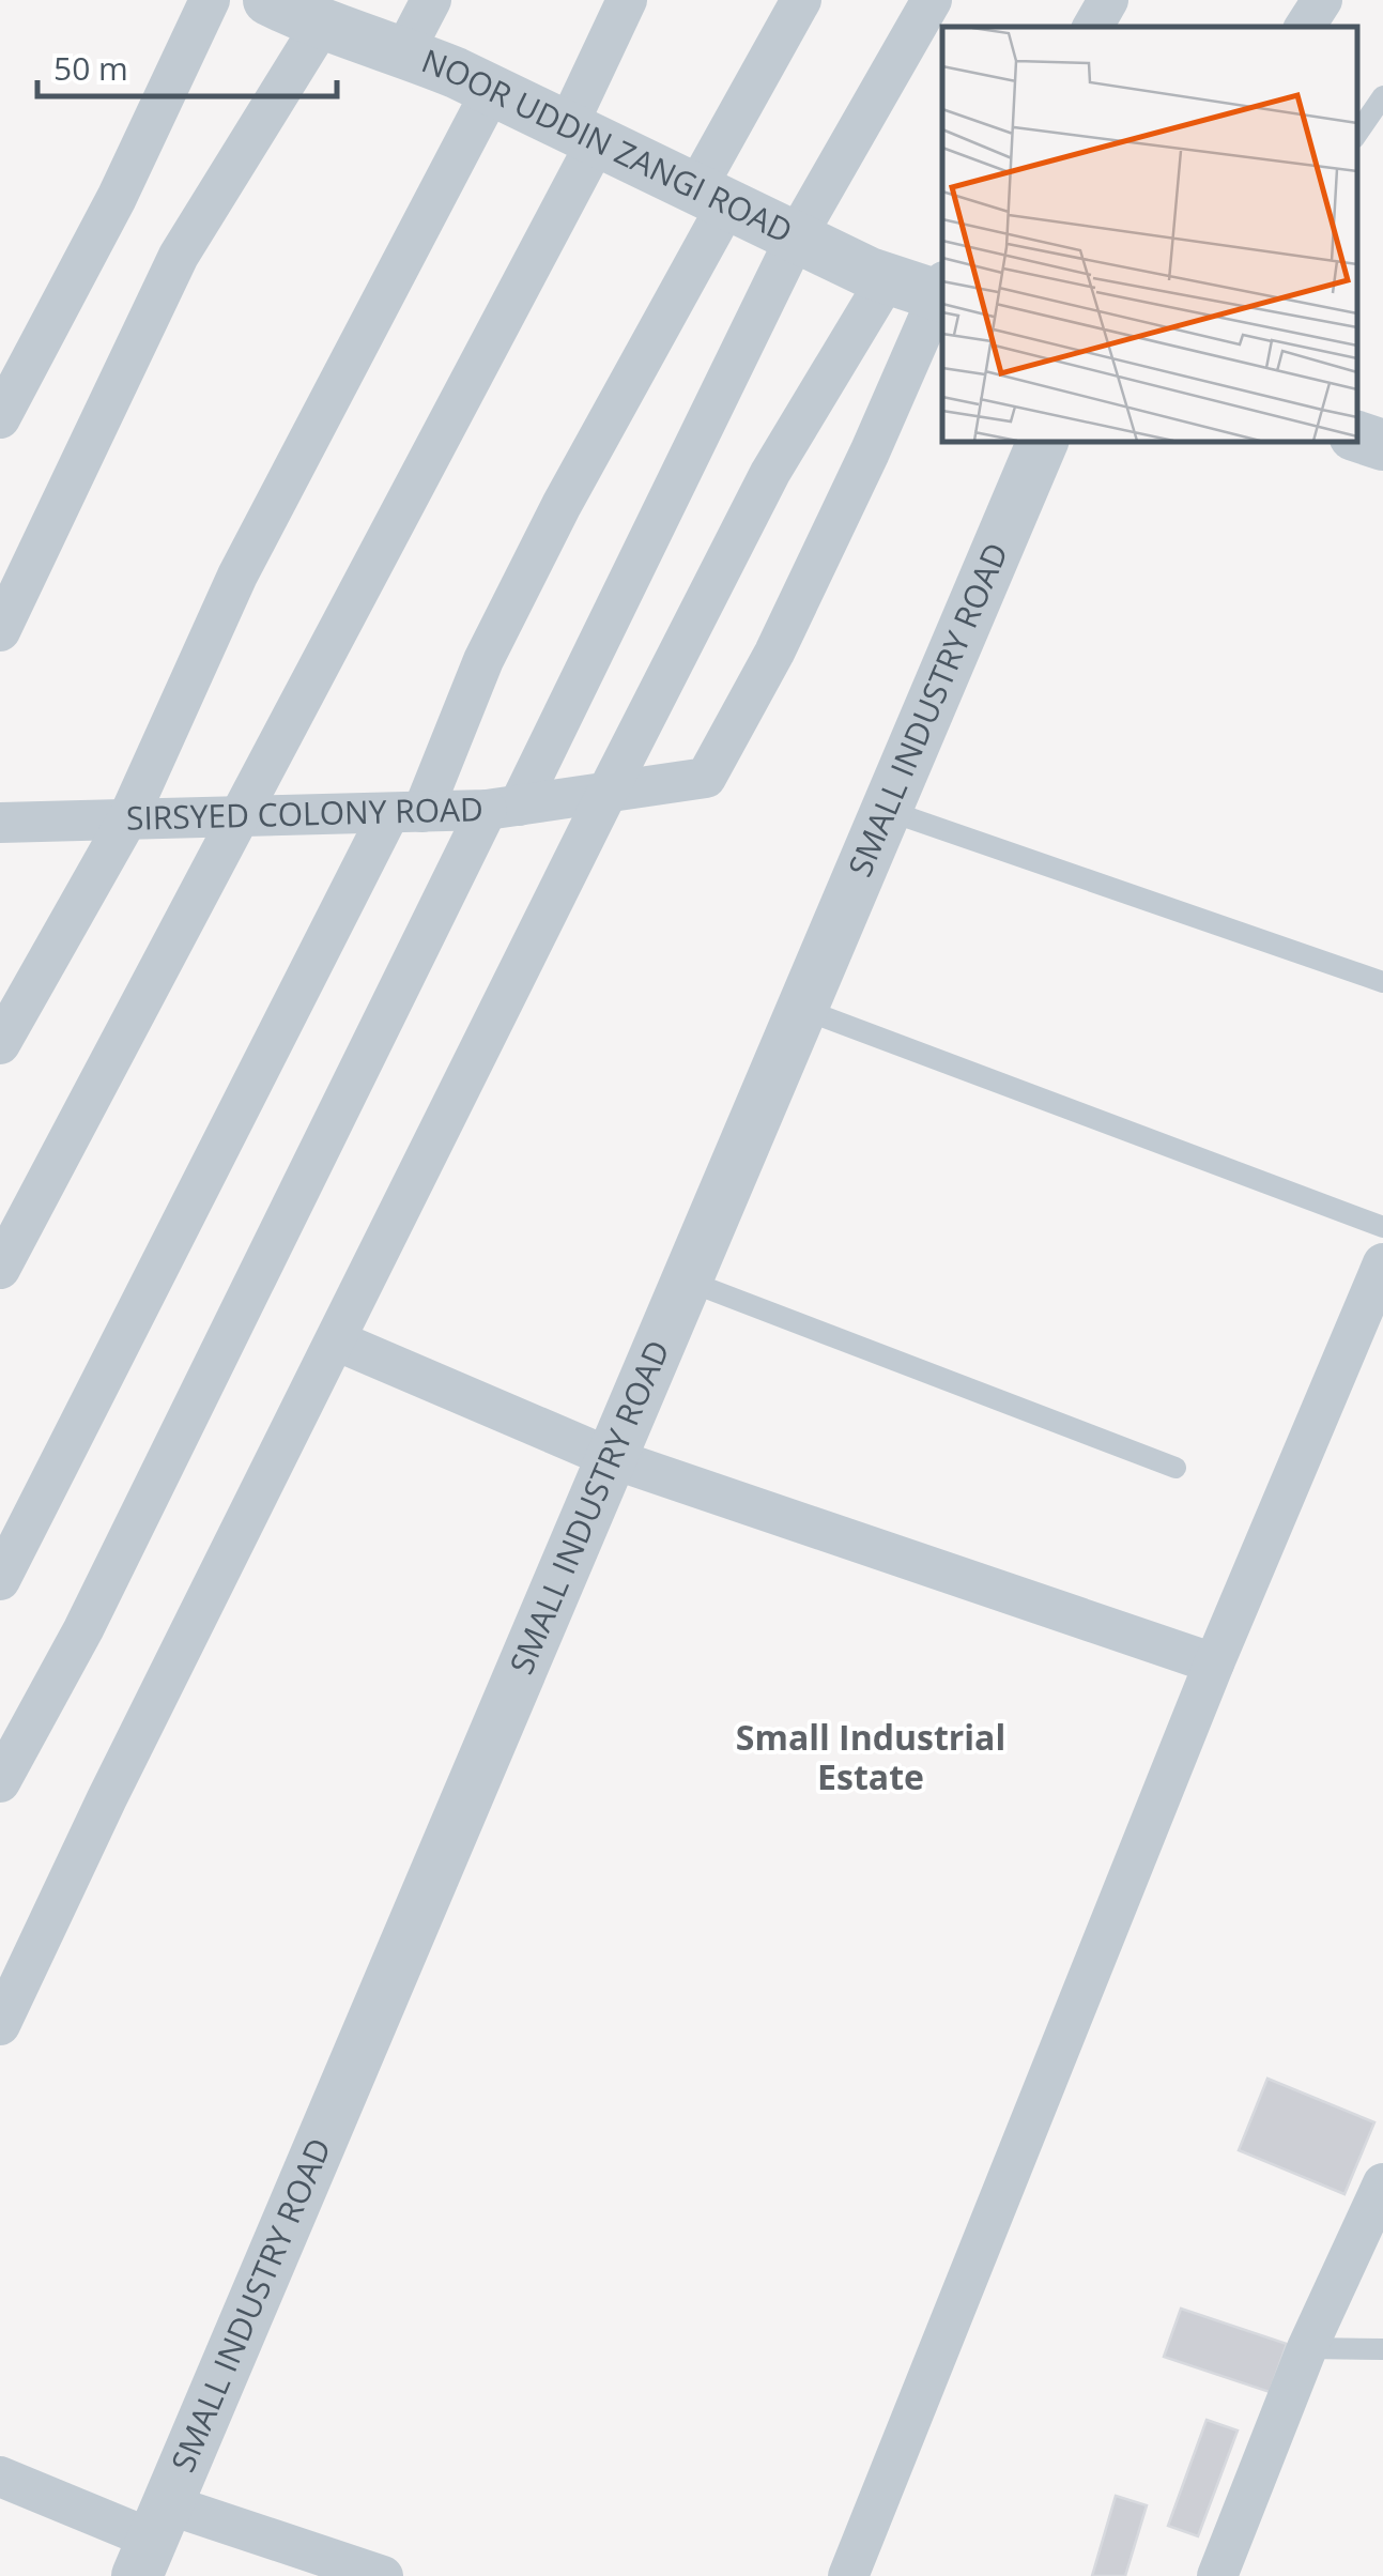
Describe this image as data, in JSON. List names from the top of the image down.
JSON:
{
  "streets": {
    "street": ["NOOR UDDIN ZANGI ROAD", "SMALL INDUSTRY ROAD", "SIRSYED COLONY ROAD"]
  },
  "crossings": [
    ["NOOR UDDIN ZANGI ROAD", "SIRSYED COLONY ROAD"]
  ],
  "districts": ["Small Industrial Estate"],
  "scale_bar": "50 m"
}
